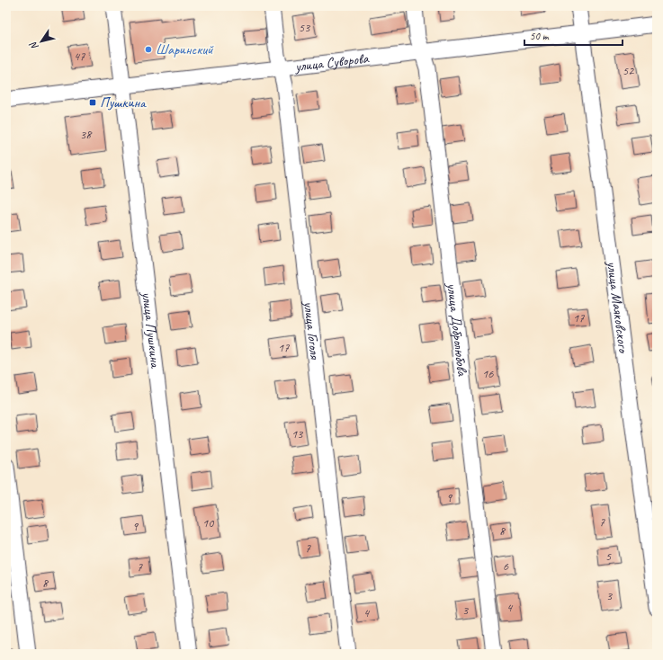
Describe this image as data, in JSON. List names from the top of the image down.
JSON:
{
  "streets": {
    "street": [
      "улица Суворова",
      "улица Маяковского",
      "улица Добролюбова",
      "улица Пушкина",
      "улица Гоголя"
    ]
  },
  "crossings": [
    ["улица Суворова", "улица Маяковского"],
    ["улица Суворова", "улица Добролюбова"],
    ["улица Суворова", "улица Пушкина"],
    ["улица Суворова", "улица Гоголя"]
  ],
  "places": {
    "other": ["Шаринский"],
    "transit": ["Пушкина"]
  },
  "house_numbers": [
    "53",
    "47",
    "52",
    "38",
    "17",
    "17",
    "16",
    "13",
    "9",
    "7",
    "10",
    "9",
    "8",
    "7",
    "5",
    "6",
    "7",
    "8",
    "3",
    "4",
    "3",
    "4"
  ],
  "scale_bar": "50 m",
  "north": "bottom left"
}
